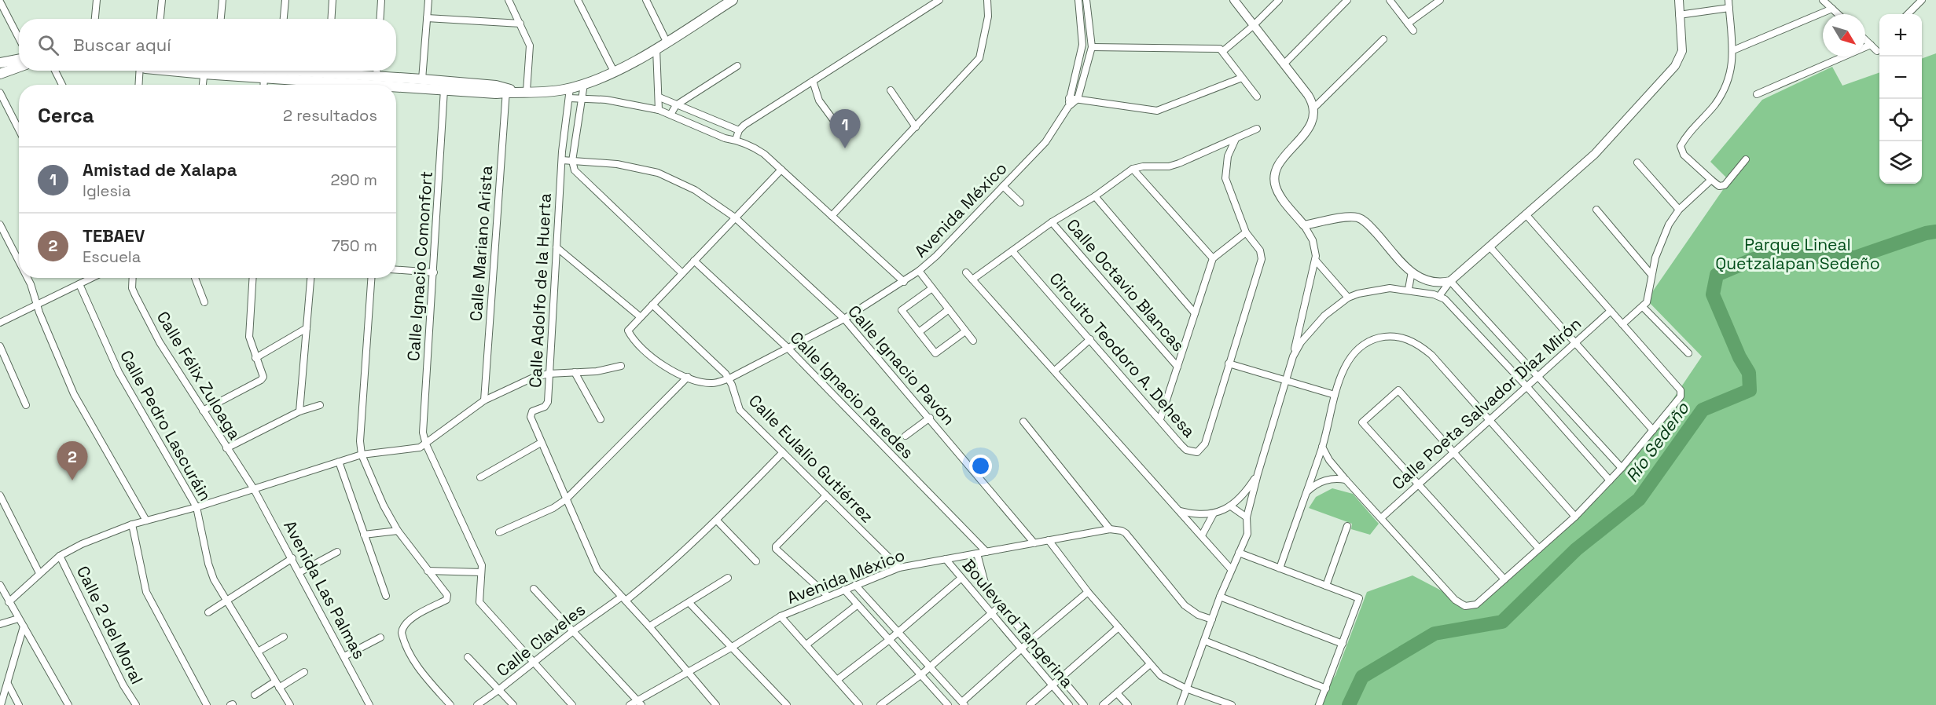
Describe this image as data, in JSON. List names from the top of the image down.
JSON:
{
  "streets": {
    "street": [
      "Avenida México",
      "Calle Mariano Arista",
      "Calle Ignacio Comonfort",
      "Calle Octavio Blancas",
      "Calle Adolfo de la Huerta",
      "Circuito Teodoro A. Dehesa",
      "Calle Ignacio Pavón",
      "Calle Félix Zuloaga",
      "Calle Ignacio Paredes",
      "Calle Poeta Salvador Díaz Mirón",
      "Calle Pedro Lascuráin",
      "Calle Eulalio Gutiérrez",
      "Avenida Las Palmas",
      "Boulevard Tangerina",
      "Calle 2 del Moral",
      "Calle Claveles"
    ]
  },
  "crossings": [
    ["Avenida México", "Calle Adolfo de la Huerta"],
    ["Avenida México", "Calle Ignacio Pavón"],
    ["Avenida México", "Calle Ignacio Paredes"],
    ["Avenida México", "Calle Eulalio Gutiérrez"],
    ["Avenida México", "Boulevard Tangerina"],
    ["Calle Ignacio Comonfort", "Calle Claveles"],
    ["Calle Adolfo de la Huerta", "Calle Ignacio Pavón"],
    ["Calle Adolfo de la Huerta", "Calle Claveles"],
    ["Calle Félix Zuloaga", "Avenida Las Palmas"],
    ["Calle Eulalio Gutiérrez", "Calle Claveles"]
  ],
  "water": ["Río Sedeño"],
  "parks": ["Parque Lineal Quetzalapan Sedeño"],
  "north": "bottom right",
  "page": {
    "map_buttons": ["+", "−"],
    "search": "Buscar aquí",
    "heading": ["Cerca", "2 resultados"],
    "pins": ["1", "2"],
    "list": [
      {
        "mark": "1",
        "name": "Amistad de Xalapa",
        "note": "Iglesia",
        "value": "290 m"
      },
      {
        "mark": "2",
        "name": "TEBAEV",
        "note": "Escuela",
        "value": "750 m"
      }
    ]
  }
}
